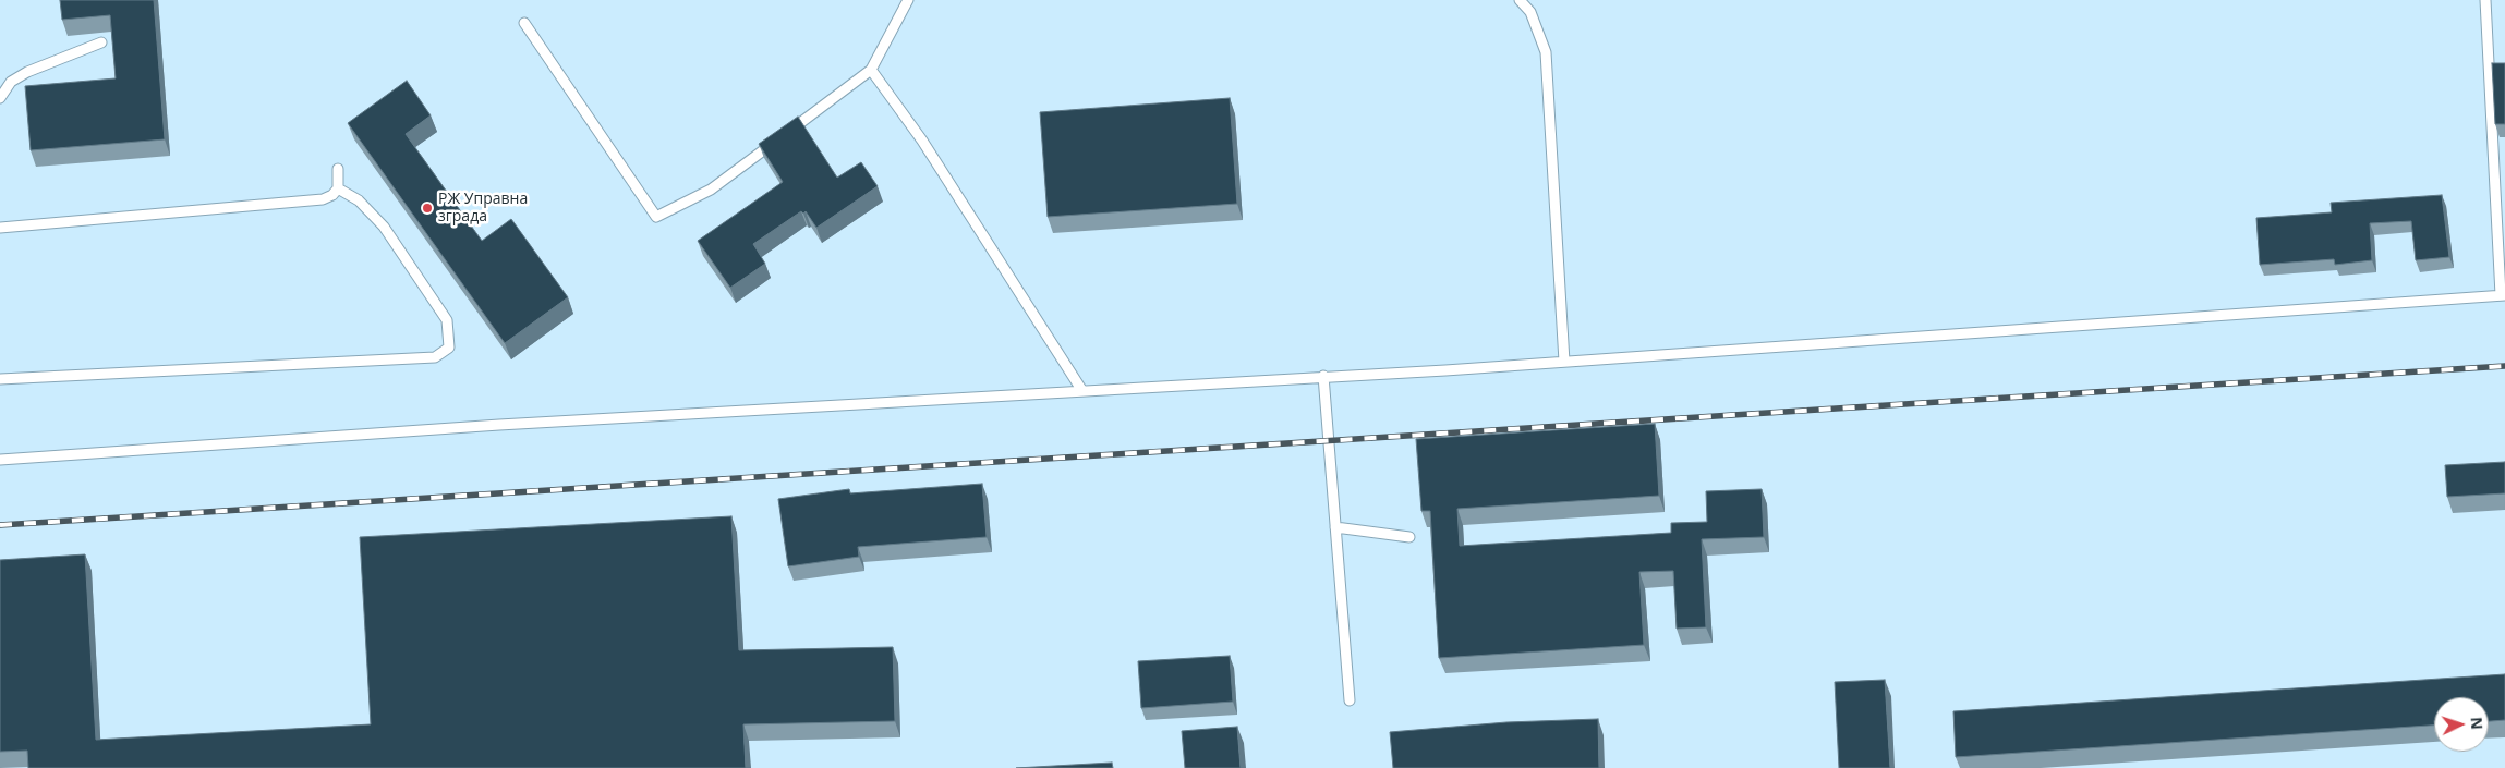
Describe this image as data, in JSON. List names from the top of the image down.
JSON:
{
  "places": ["РЖ Управна зграда"],
  "north": "right"
}
